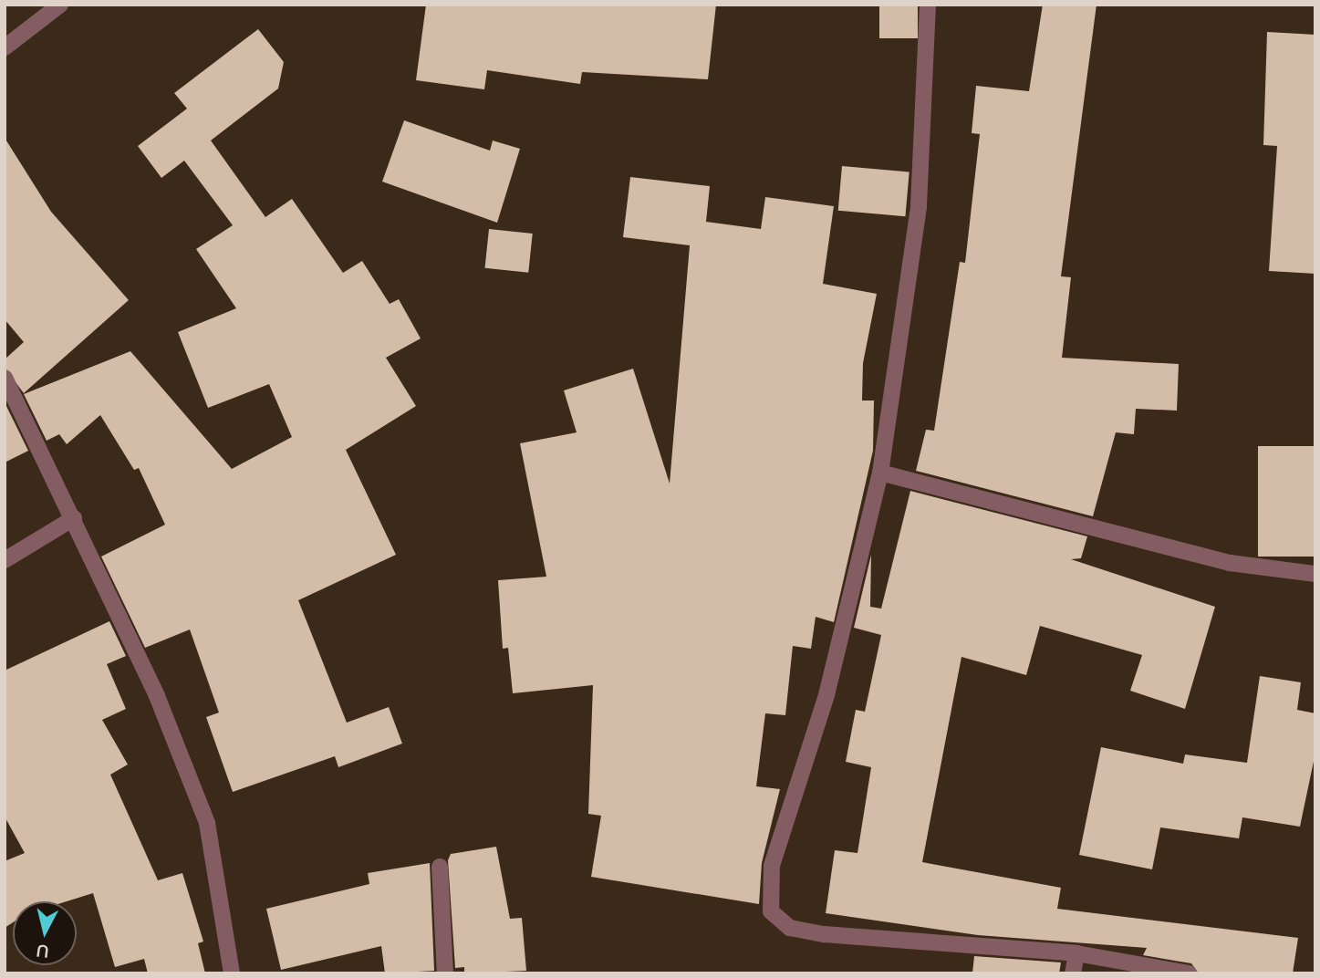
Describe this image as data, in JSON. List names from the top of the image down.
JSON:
{
  "north": "bottom"
}
